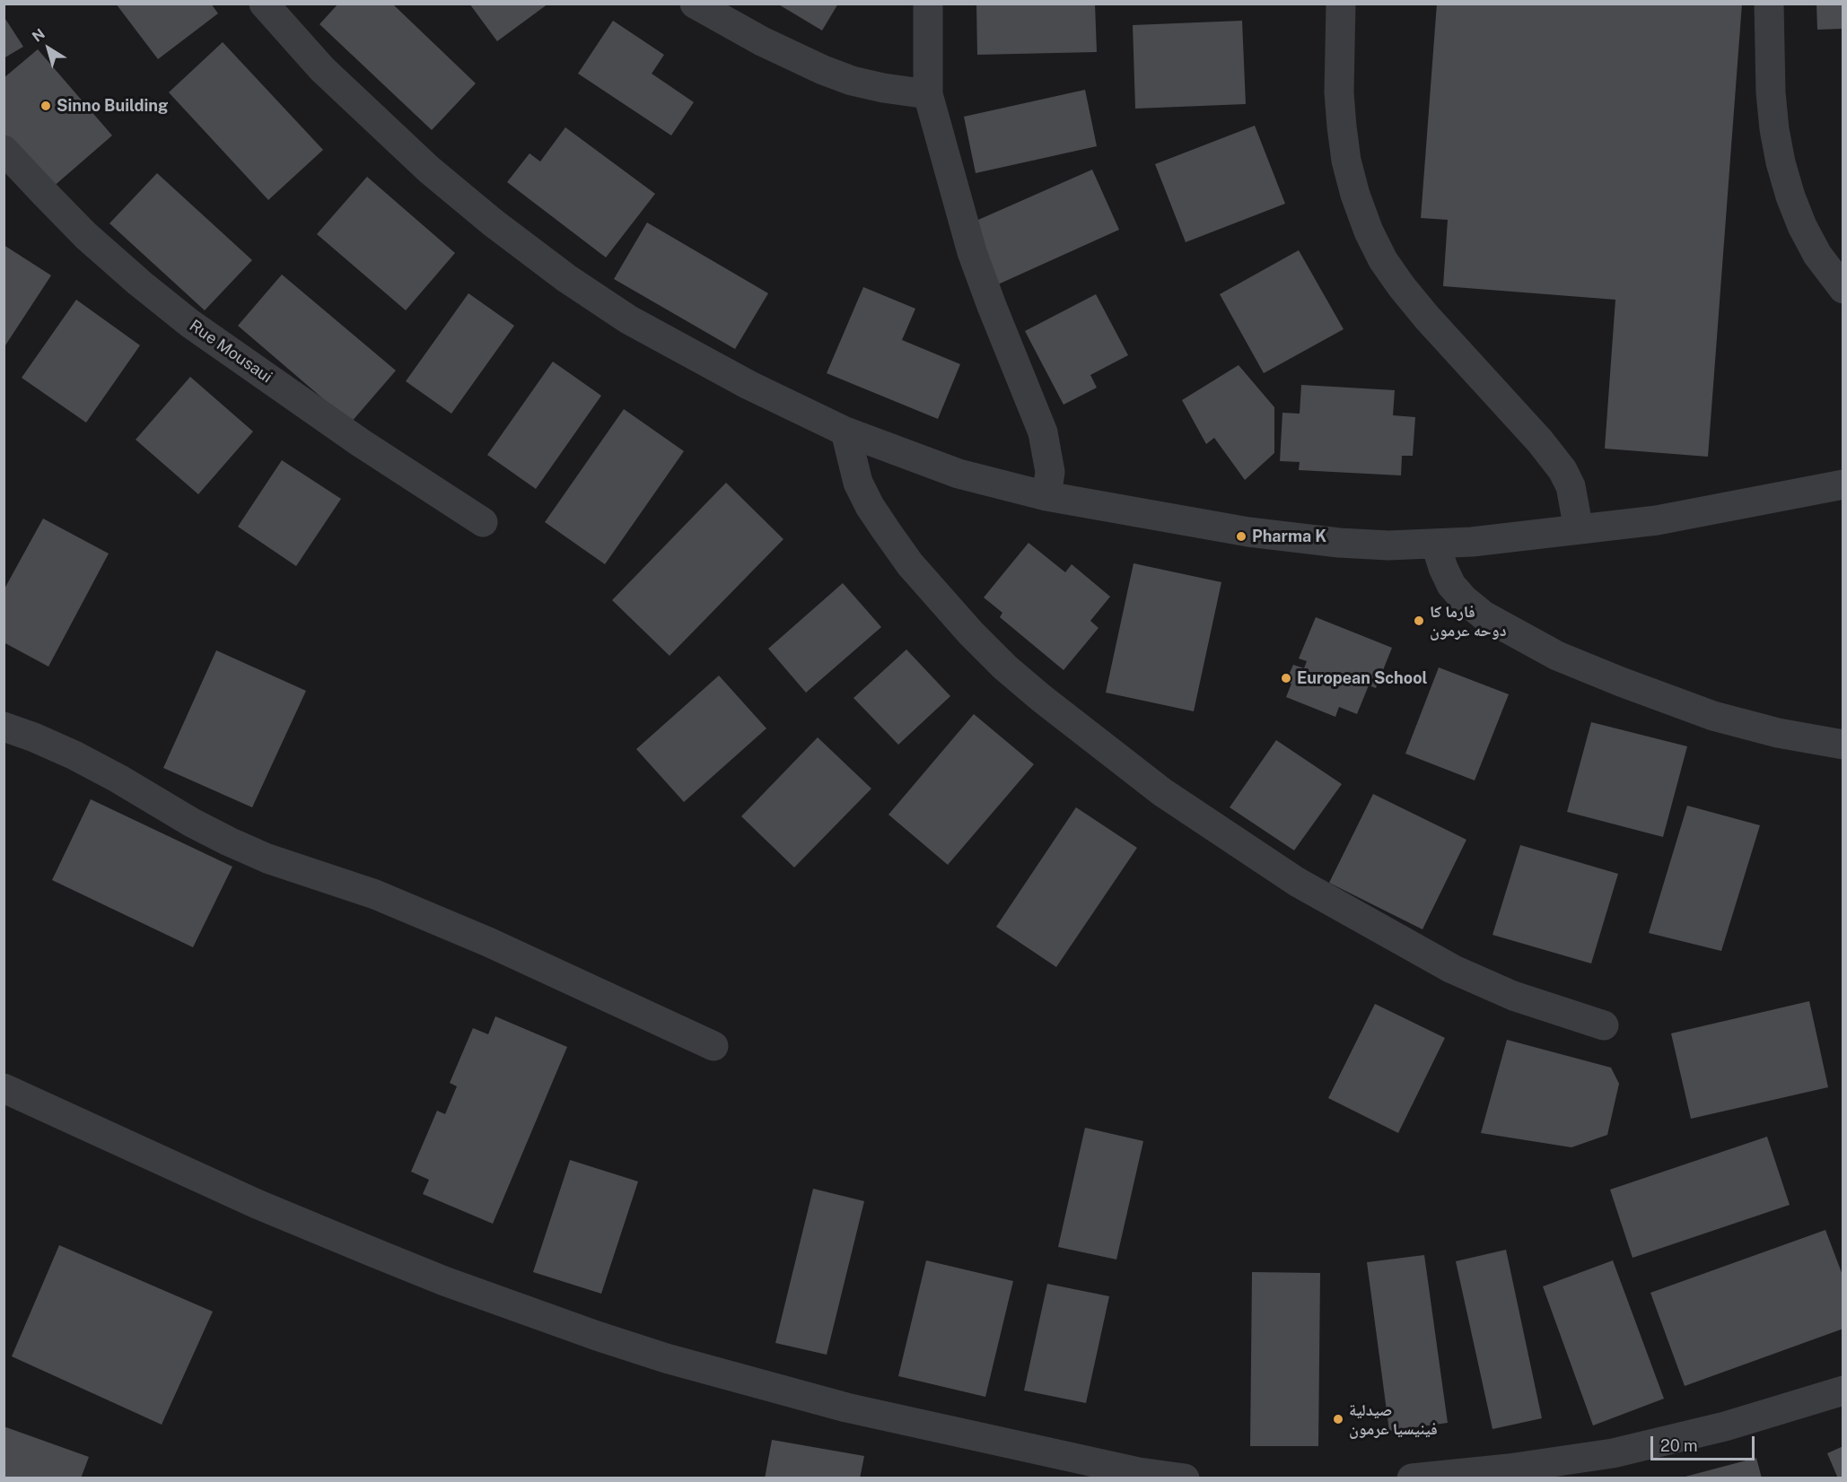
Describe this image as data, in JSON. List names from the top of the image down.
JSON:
{
  "streets": {
    "street": ["Rue Mousaui"]
  },
  "places": [
    "Sinno Building",
    "Pharma K",
    "فارما كا دوحه عرمون",
    "European School",
    "صيدلية فينيسيا عرمون"
  ],
  "scale_bar": "20 m",
  "north": "top left"
}
